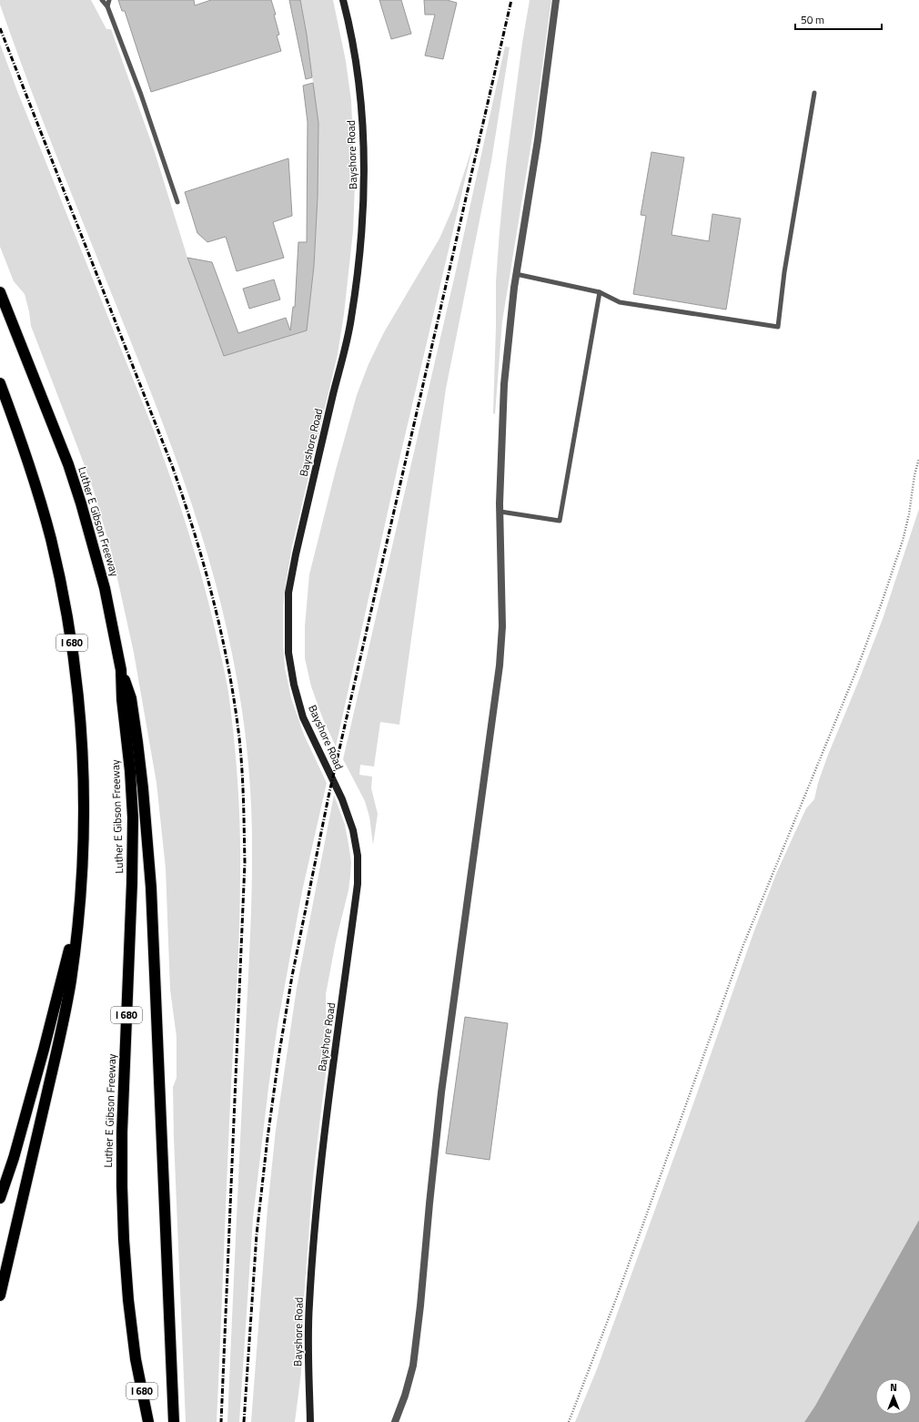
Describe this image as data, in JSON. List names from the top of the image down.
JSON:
{
  "streets": {
    "highway": ["Luther E Gibson Freeway", "I 680"],
    "street": ["Bayshore Road"]
  },
  "scale_bar": "50 m",
  "north": "top"
}
